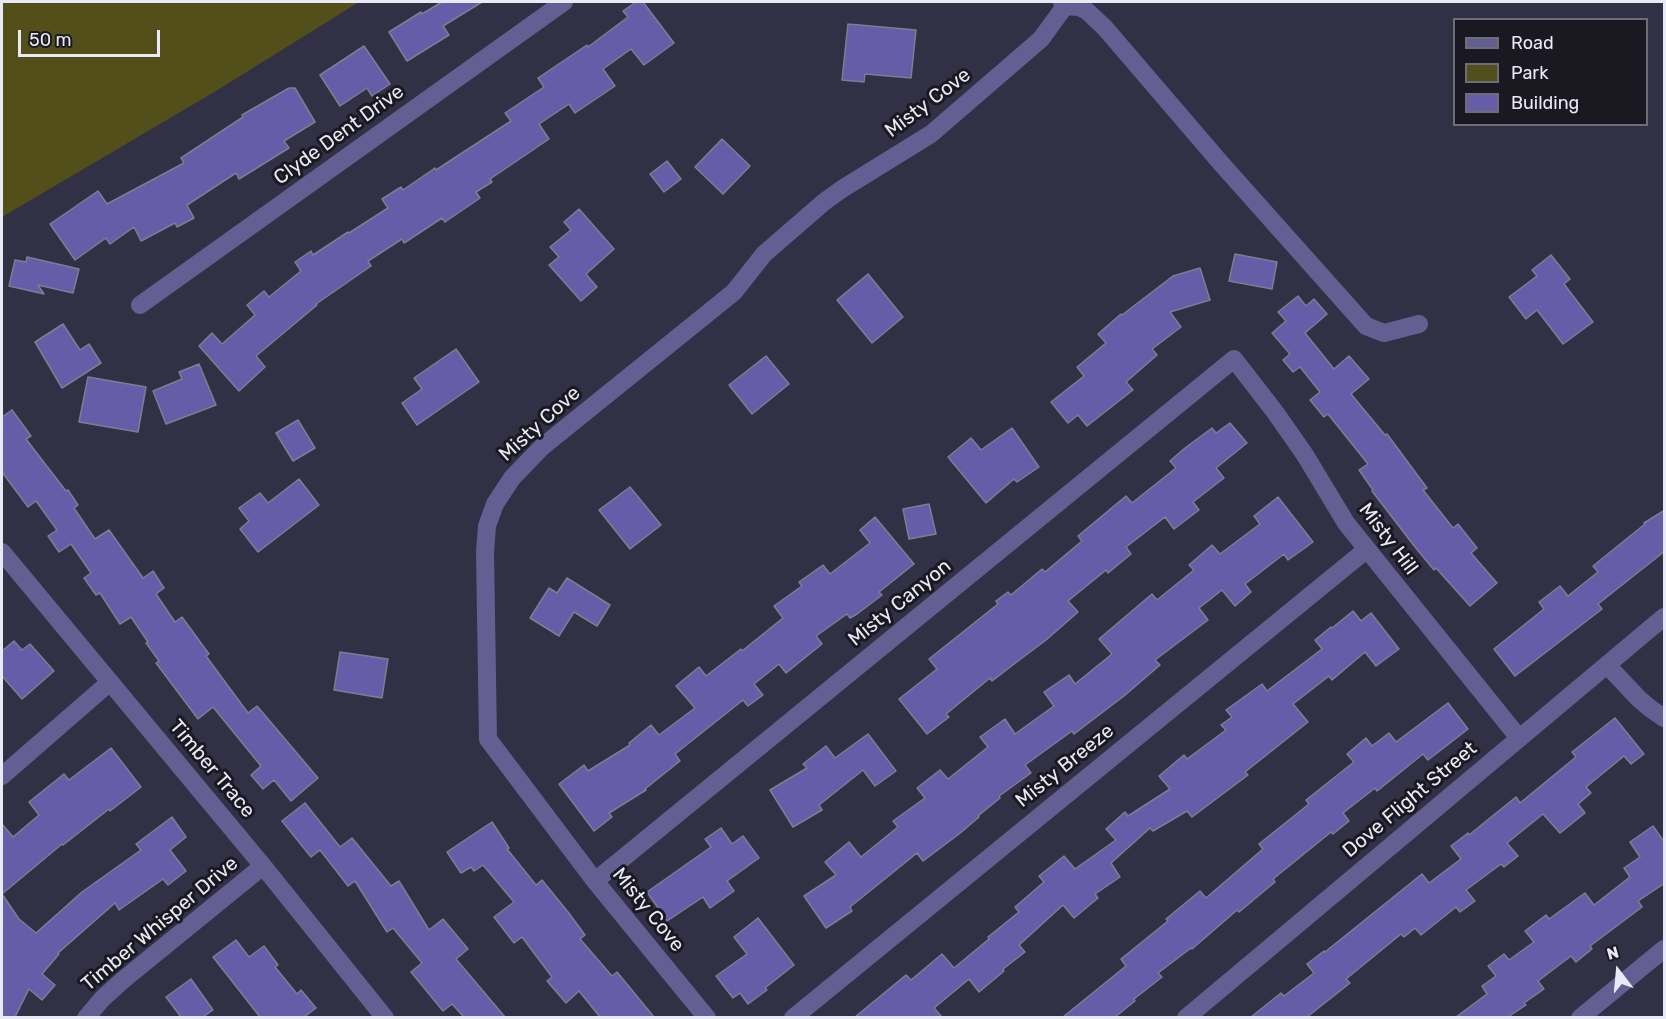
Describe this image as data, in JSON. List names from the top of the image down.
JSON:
{
  "streets": {
    "street": [
      "Misty Cove",
      "Clyde Dent Drive",
      "Misty Hill",
      "Misty Canyon",
      "Misty Breeze",
      "Timber Trace",
      "Dove Flight Street",
      "Timber Whisper Drive"
    ]
  },
  "crossings": [
    ["Misty Cove", "Misty Canyon"],
    ["Misty Hill", "Misty Canyon"],
    ["Misty Hill", "Misty Breeze"],
    ["Misty Hill", "Dove Flight Street"],
    ["Timber Trace", "Timber Whisper Drive"]
  ],
  "legend": ["Road", "Park", "Building"],
  "scale_bar": "50 m",
  "north": "top"
}
